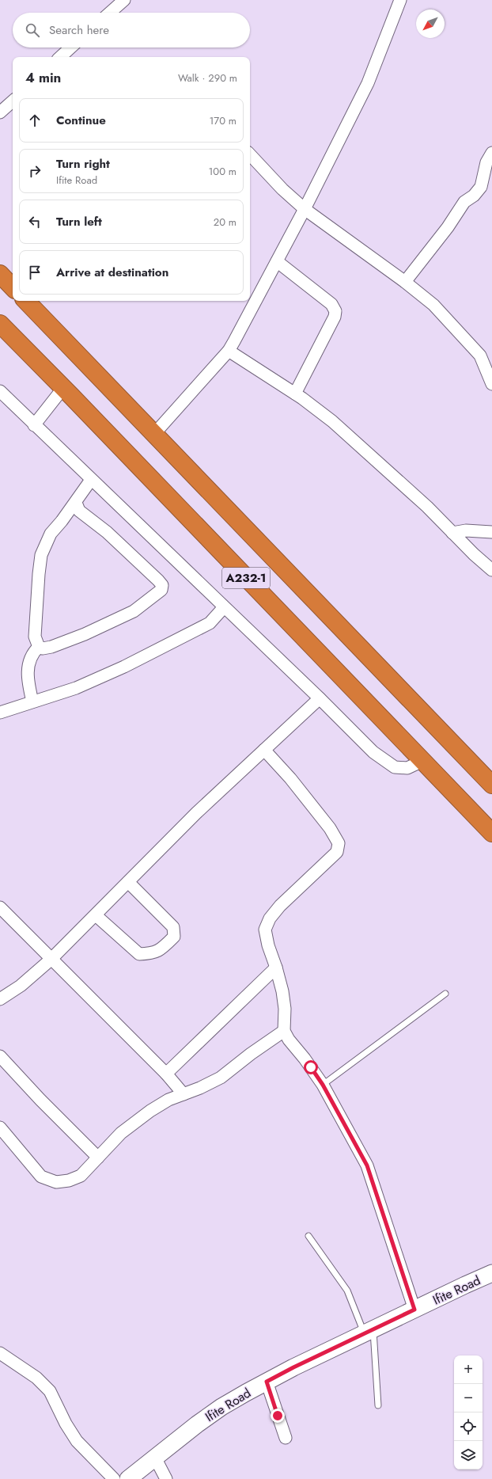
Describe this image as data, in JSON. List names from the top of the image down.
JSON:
{
  "streets": {
    "highway": ["A232-1"],
    "street": ["Ifite Road"]
  },
  "north": "bottom left",
  "page": {
    "search": "Search here",
    "heading": ["4 min", "Walk · 290 m"],
    "list": [
      ["Continue", "170 m"],
      ["Turn right", "Ifite Road", "100 m"],
      ["Turn left", "20 m"],
      "Arrive at destination"
    ],
    "map_buttons": ["+", "−"]
  }
}
